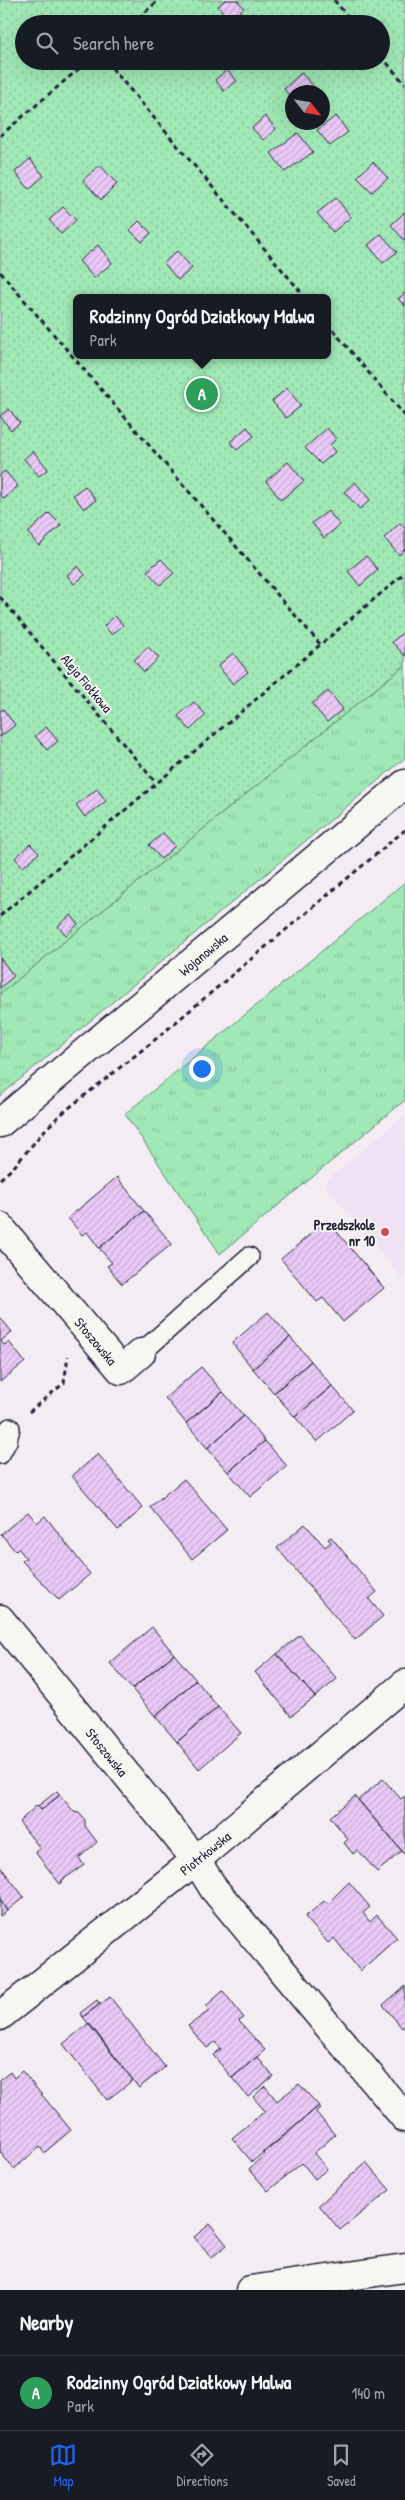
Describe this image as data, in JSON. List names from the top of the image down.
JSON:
{
  "streets": {
    "street": ["Wojanowska", "Stoszowska", "Piotrkowska"],
    "path": ["Aleja Fiołkowa"]
  },
  "crossings": [
    ["Stoszowska", "Piotrkowska"]
  ],
  "places": ["Przedszkole nr 10"],
  "north": "bottom right",
  "page": {
    "search": "Search here",
    "popup": ["Rodzinny Ogród Działkowy Malwa", "Park"],
    "pins": "A",
    "heading": "Nearby",
    "list": [
      {
        "mark": "A",
        "name": "Rodzinny Ogród Działkowy Malwa",
        "note": "Park",
        "value": "140 m"
      }
    ],
    "nav": ["Map", "Directions", "Saved"]
  }
}
